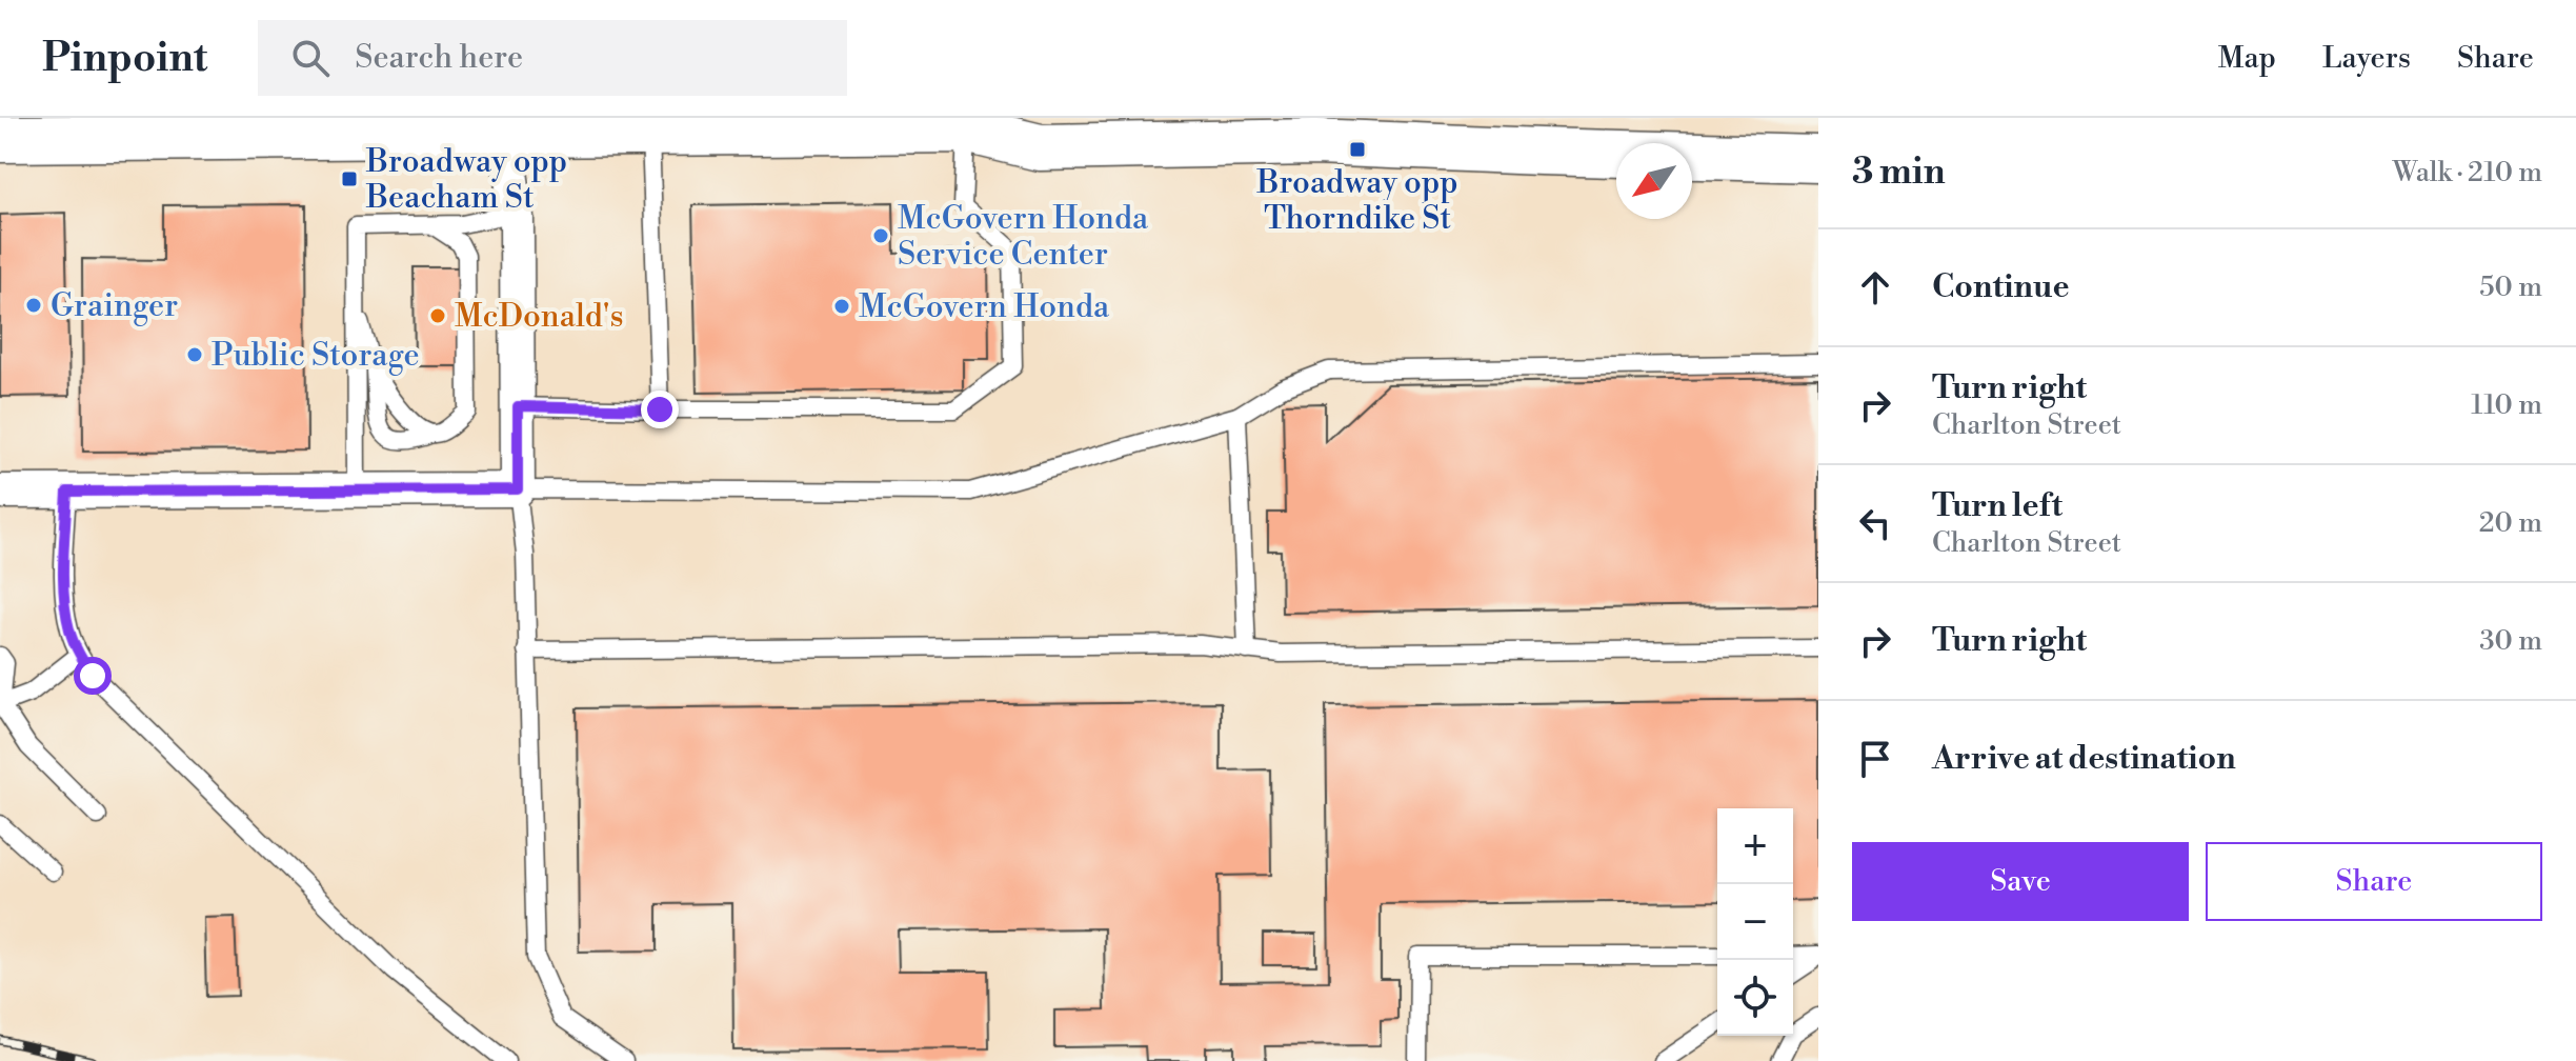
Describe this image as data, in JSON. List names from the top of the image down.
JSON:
{
  "places": {
    "transit": ["Broadway opp Thorndike St", "Broadway opp Beacham St"],
    "other": [
      "McGovern Honda Service Center",
      "Grainger",
      "McGovern Honda",
      "McDonald's",
      "Public Storage"
    ]
  },
  "north": "bottom left",
  "page": {
    "header": "Pinpoint",
    "search": "Search here",
    "nav": ["Map", "Layers", "Share"],
    "heading": ["3 min", "Walk · 210 m"],
    "list": [
      ["Continue", "50 m"],
      ["Turn right", "Charlton Street", "110 m"],
      ["Turn left", "Charlton Street", "20 m"],
      ["Turn right", "30 m"],
      "Arrive at destination"
    ],
    "map_buttons": ["+", "−"],
    "buttons": ["Save", "Share"]
  }
}
